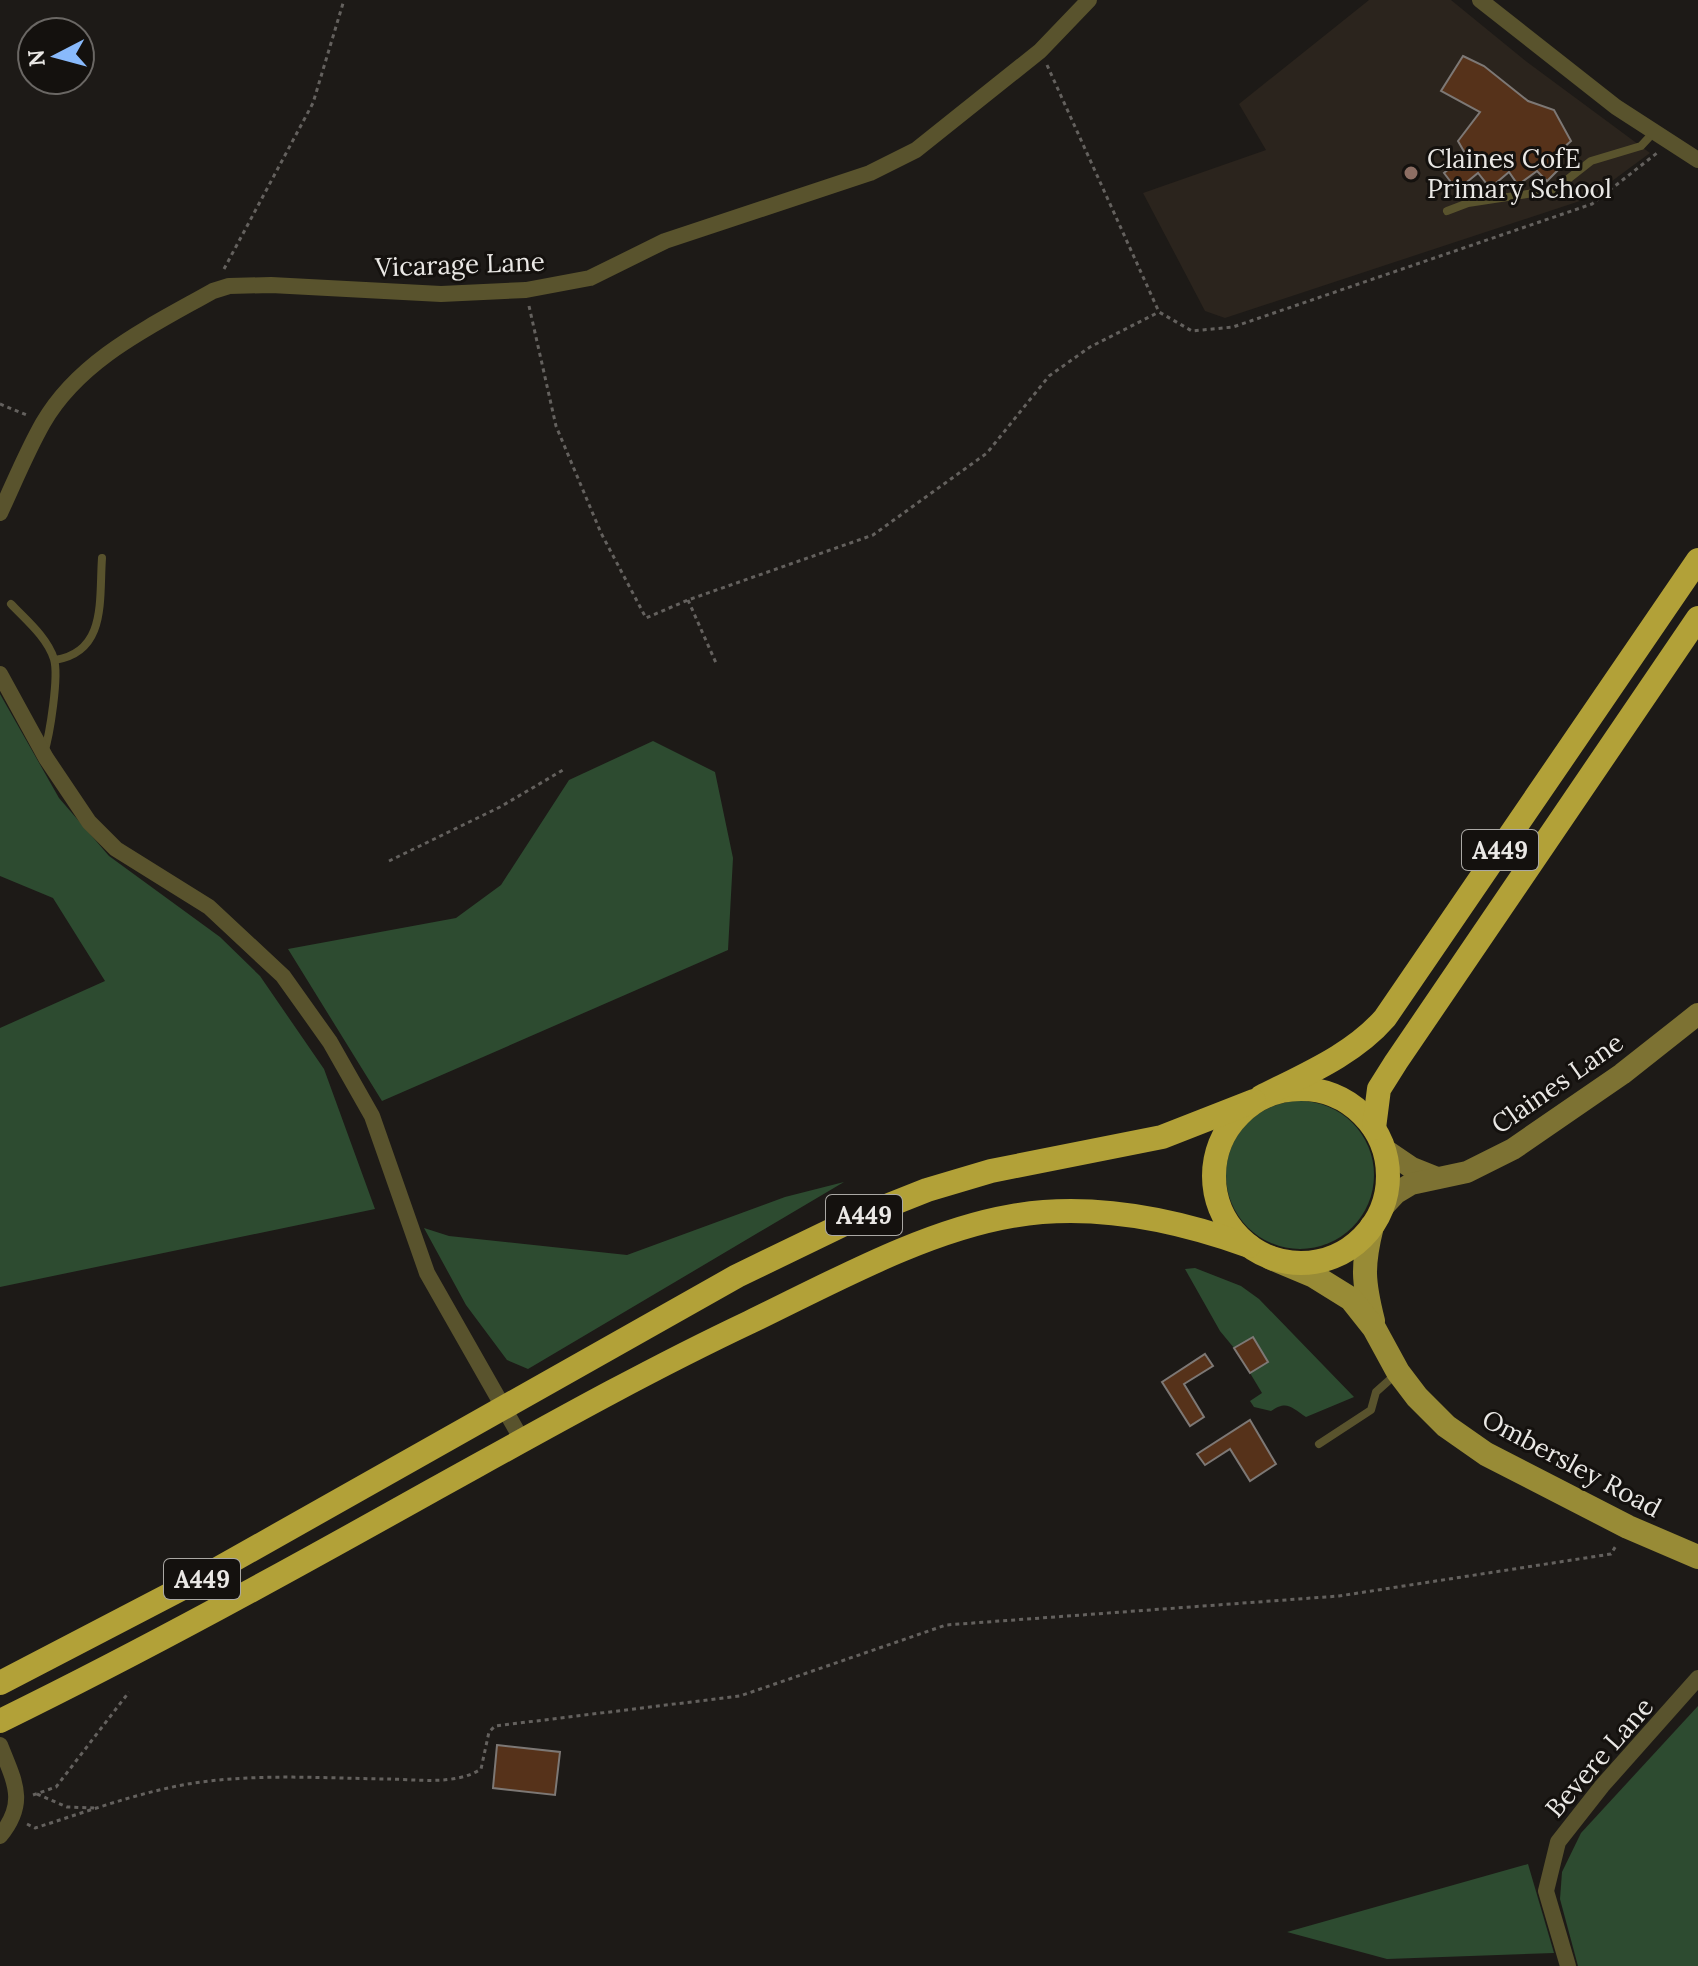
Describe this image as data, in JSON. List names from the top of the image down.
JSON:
{
  "streets": {
    "highway": ["A449"],
    "main road": ["Ombersley Road"],
    "street": ["Vicarage Lane", "Claines Lane", "Bevere Lane"]
  },
  "crossings": [
    ["A449", "Claines Lane"],
    ["A449", "Ombersley Road"],
    ["Claines Lane", "Ombersley Road"]
  ],
  "places": ["Claines CofE Primary School"],
  "north": "left"
}
